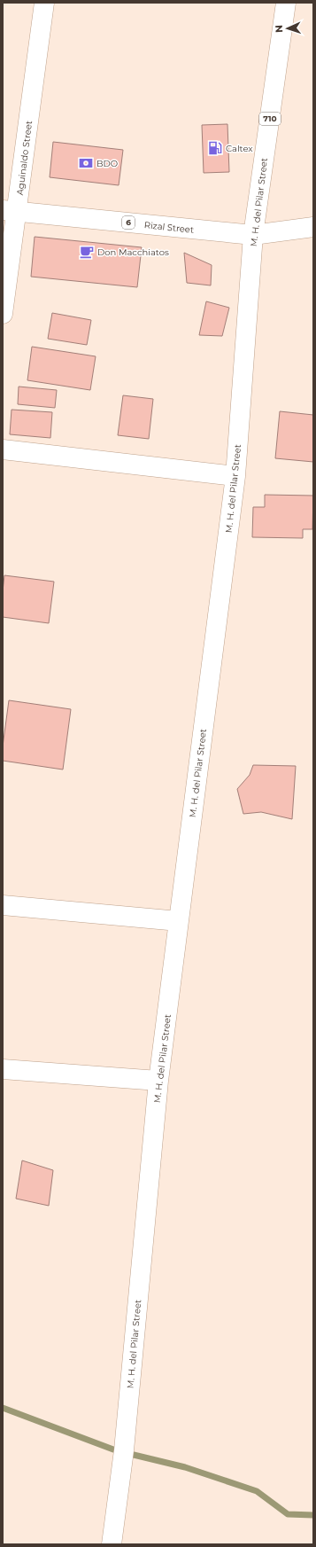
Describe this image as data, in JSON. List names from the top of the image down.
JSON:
{
  "streets": {
    "main road": [
      "710",
      "Aguinaldo Street",
      "M. H. del Pilar Street",
      "6",
      "Rizal Street"
    ]
  },
  "crossings": [
    ["Aguinaldo Street", "Rizal Street"],
    ["M. H. del Pilar Street", "Rizal Street"]
  ],
  "places": {
    "fuel station": ["Caltex"],
    "bank": ["BDO"],
    "cafe": ["Don Macchiatos"]
  },
  "north": "left"
}
